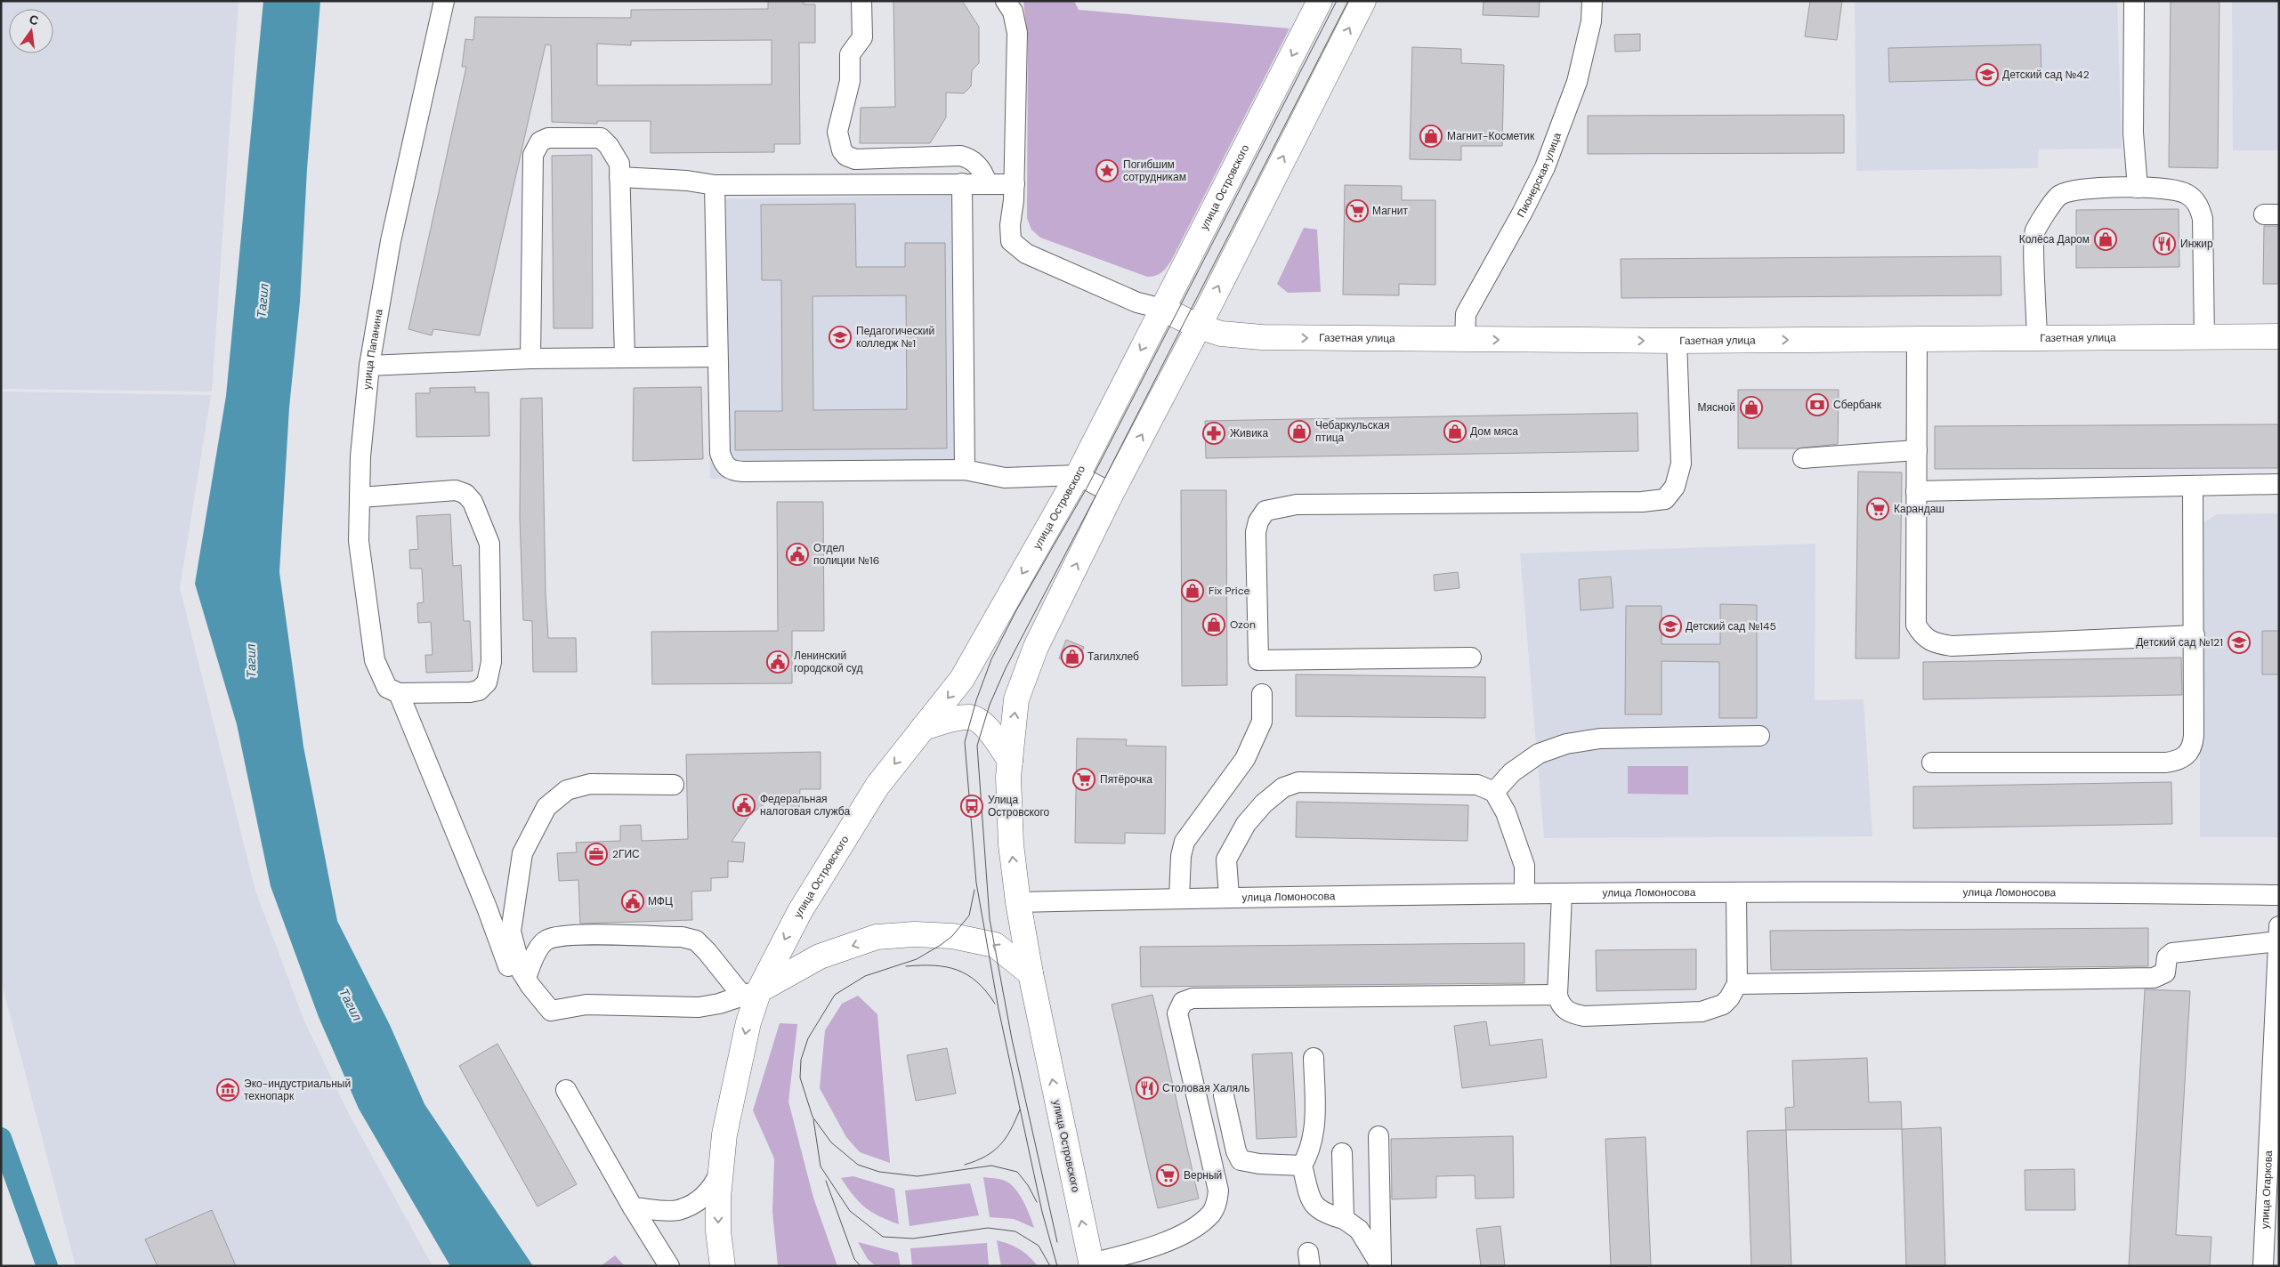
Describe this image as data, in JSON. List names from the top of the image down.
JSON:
{
  "streets": {
    "main road": ["улица Островского", "Газетная улица"],
    "street": [
      "Пионерская улица",
      "улица Папанина",
      "улица Ломоносова",
      "улица Огаркова"
    ]
  },
  "crossings": [
    ["Пионерская улица", "Газетная улица"],
    ["улица Островского", "Газетная улица"],
    ["улица Островского", "улица Ломоносова"]
  ],
  "one_way": ["Газетная улица"],
  "water": ["Тагил"],
  "places": {
    "school or university": [
      "Детский сад №42",
      "Педагогический колледж №1",
      "Детский сад №145",
      "Детский сад №121"
    ],
    "shop": [
      "Магнит-Косметик",
      "Колёса Даром",
      "Мясной",
      "Чебаркульская птица",
      "Дом мяса",
      "Fix Price",
      "Ozon",
      "Тагилхлеб"
    ],
    "place": ["Погибшим сотрудникам"],
    "supermarket": [
      "Магнит",
      "Карандаш",
      "Пятёрочка",
      "Верный"
    ],
    "restaurant": ["Инжир", "Столовая Халяль"],
    "bank": ["Сбербанк"],
    "pharmacy": ["Живика"],
    "public building": [
      "Отдел полиции №16",
      "Ленинский городской суд",
      "Федеральная налоговая служба",
      "МФЦ"
    ],
    "bus stop": ["Улица Островского"],
    "office": ["2ГИС"],
    "museum": ["Эко-индустриальный технопарк"]
  },
  "north": "top"
}
